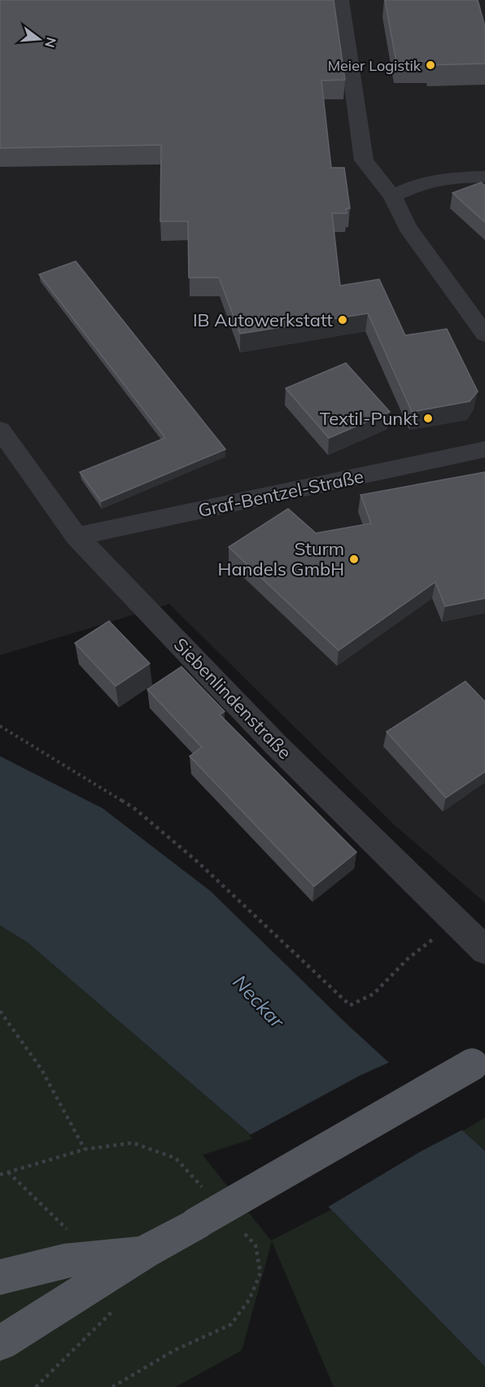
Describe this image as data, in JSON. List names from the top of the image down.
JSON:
{
  "streets": {
    "street": ["Graf-Bentzel-Straße", "Siebenlindenstraße"]
  },
  "crossings": [
    ["Graf-Bentzel-Straße", "Siebenlindenstraße"]
  ],
  "water": ["Neckar"],
  "places": [
    "Meier Logistik",
    "IB Autowerkstatt",
    "Textil-Punkt",
    "Sturm Handels GmbH"
  ],
  "north": "right"
}
